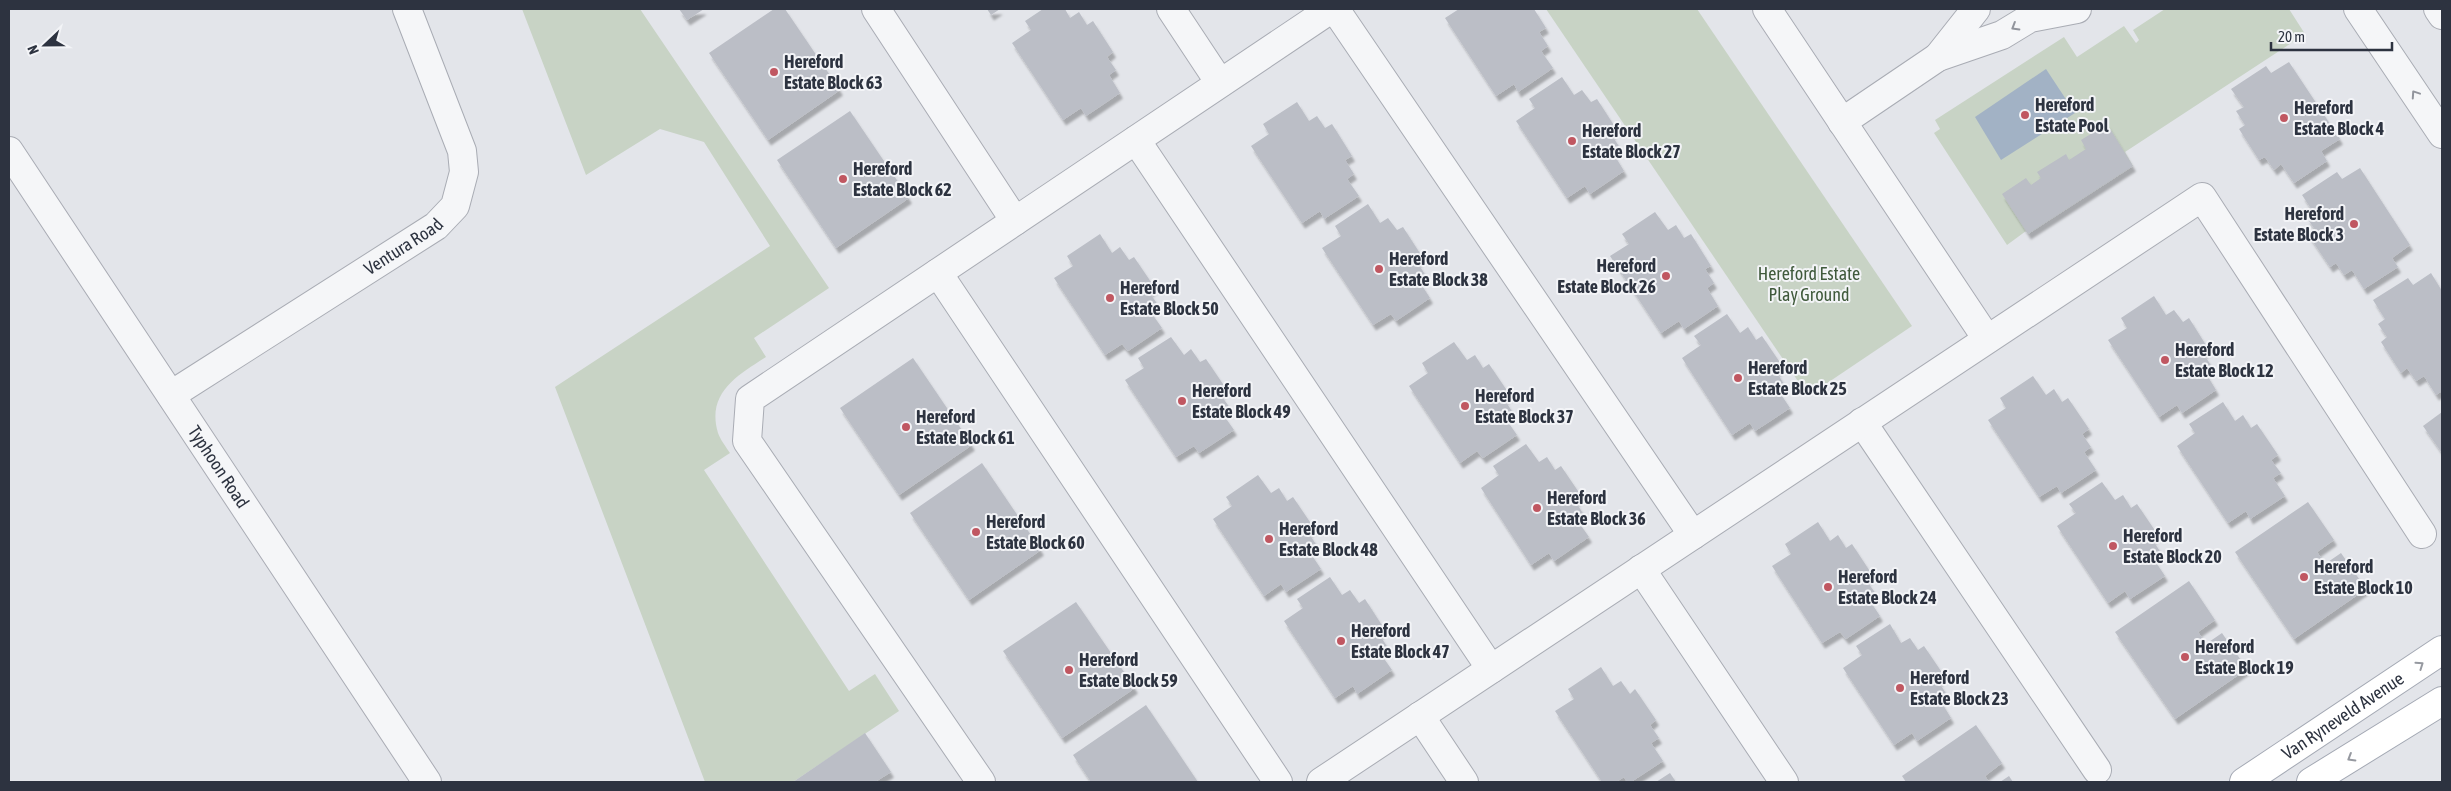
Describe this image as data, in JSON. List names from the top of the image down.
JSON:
{
  "streets": {
    "main road": ["Van Ryneveld Avenue"],
    "street": ["Ventura Road", "Typhoon Road"]
  },
  "crossings": [
    ["Ventura Road", "Typhoon Road"]
  ],
  "parks": ["Hereford Estate Play Ground"],
  "places": [
    "Hereford Estate Block 63",
    "Hereford Estate Pool",
    "Hereford Estate Block 4",
    "Hereford Estate Block 27",
    "Hereford Estate Block 62",
    "Hereford Estate Block 3",
    "Hereford Estate Block 38",
    "Hereford Estate Block 26",
    "Hereford Estate Block 50",
    "Hereford Estate Block 12",
    "Hereford Estate Block 25",
    "Hereford Estate Block 49",
    "Hereford Estate Block 37",
    "Hereford Estate Block 61",
    "Hereford Estate Block 36",
    "Hereford Estate Block 60",
    "Hereford Estate Block 48",
    "Hereford Estate Block 20",
    "Hereford Estate Block 10",
    "Hereford Estate Block 24",
    "Hereford Estate Block 47",
    "Hereford Estate Block 19",
    "Hereford Estate Block 59",
    "Hereford Estate Block 23"
  ],
  "scale_bar": "20 m",
  "north": "left"
}
